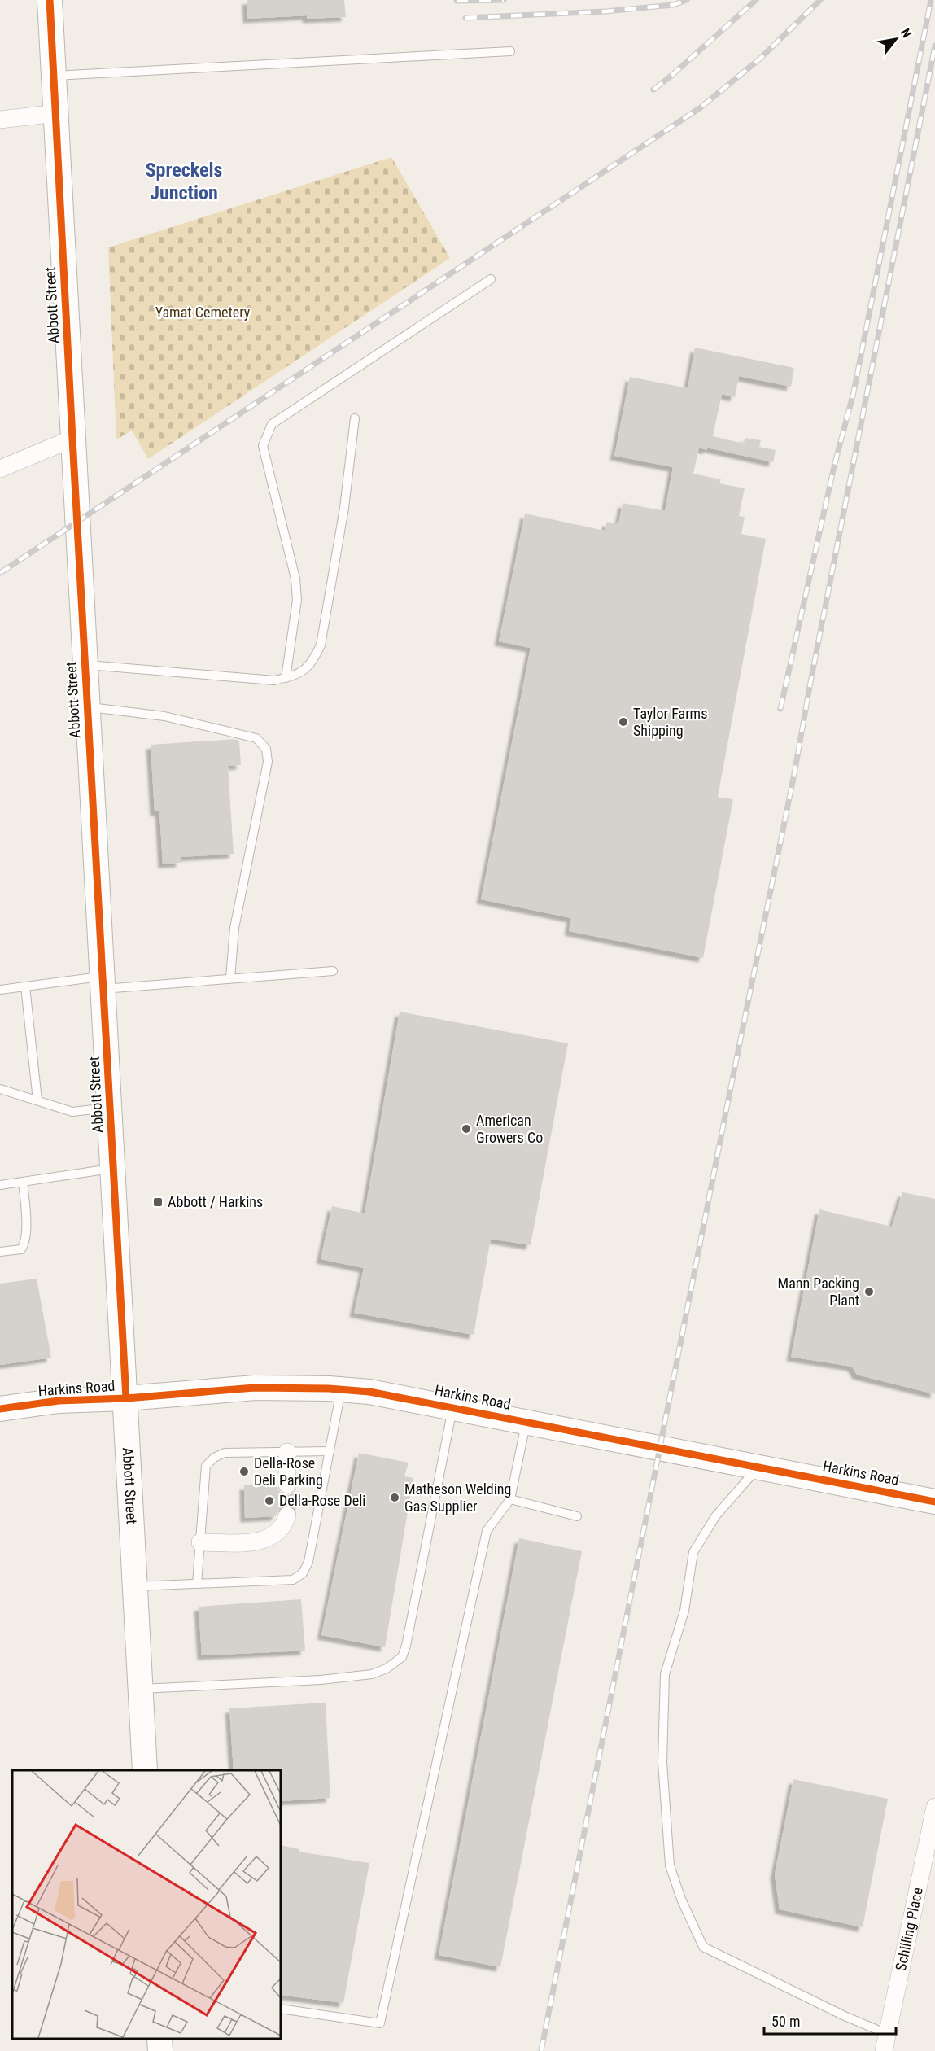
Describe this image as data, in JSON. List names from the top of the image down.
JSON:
{
  "streets": {
    "main road": ["Abbott Street", "Harkins Road"],
    "street": ["Schilling Place"]
  },
  "crossings": [
    ["Abbott Street", "Harkins Road"]
  ],
  "districts": ["Spreckels Junction"],
  "parks": ["Yamat Cemetery"],
  "places": {
    "other": [
      "Taylor Farms Shipping",
      "American Growers Co",
      "Mann Packing Plant",
      "Della-Rose Deli Parking",
      "Matheson Welding Gas Supplier",
      "Della-Rose Deli"
    ],
    "transit": ["Abbott / Harkins"]
  },
  "scale_bar": "50 m",
  "north": "top right"
}
